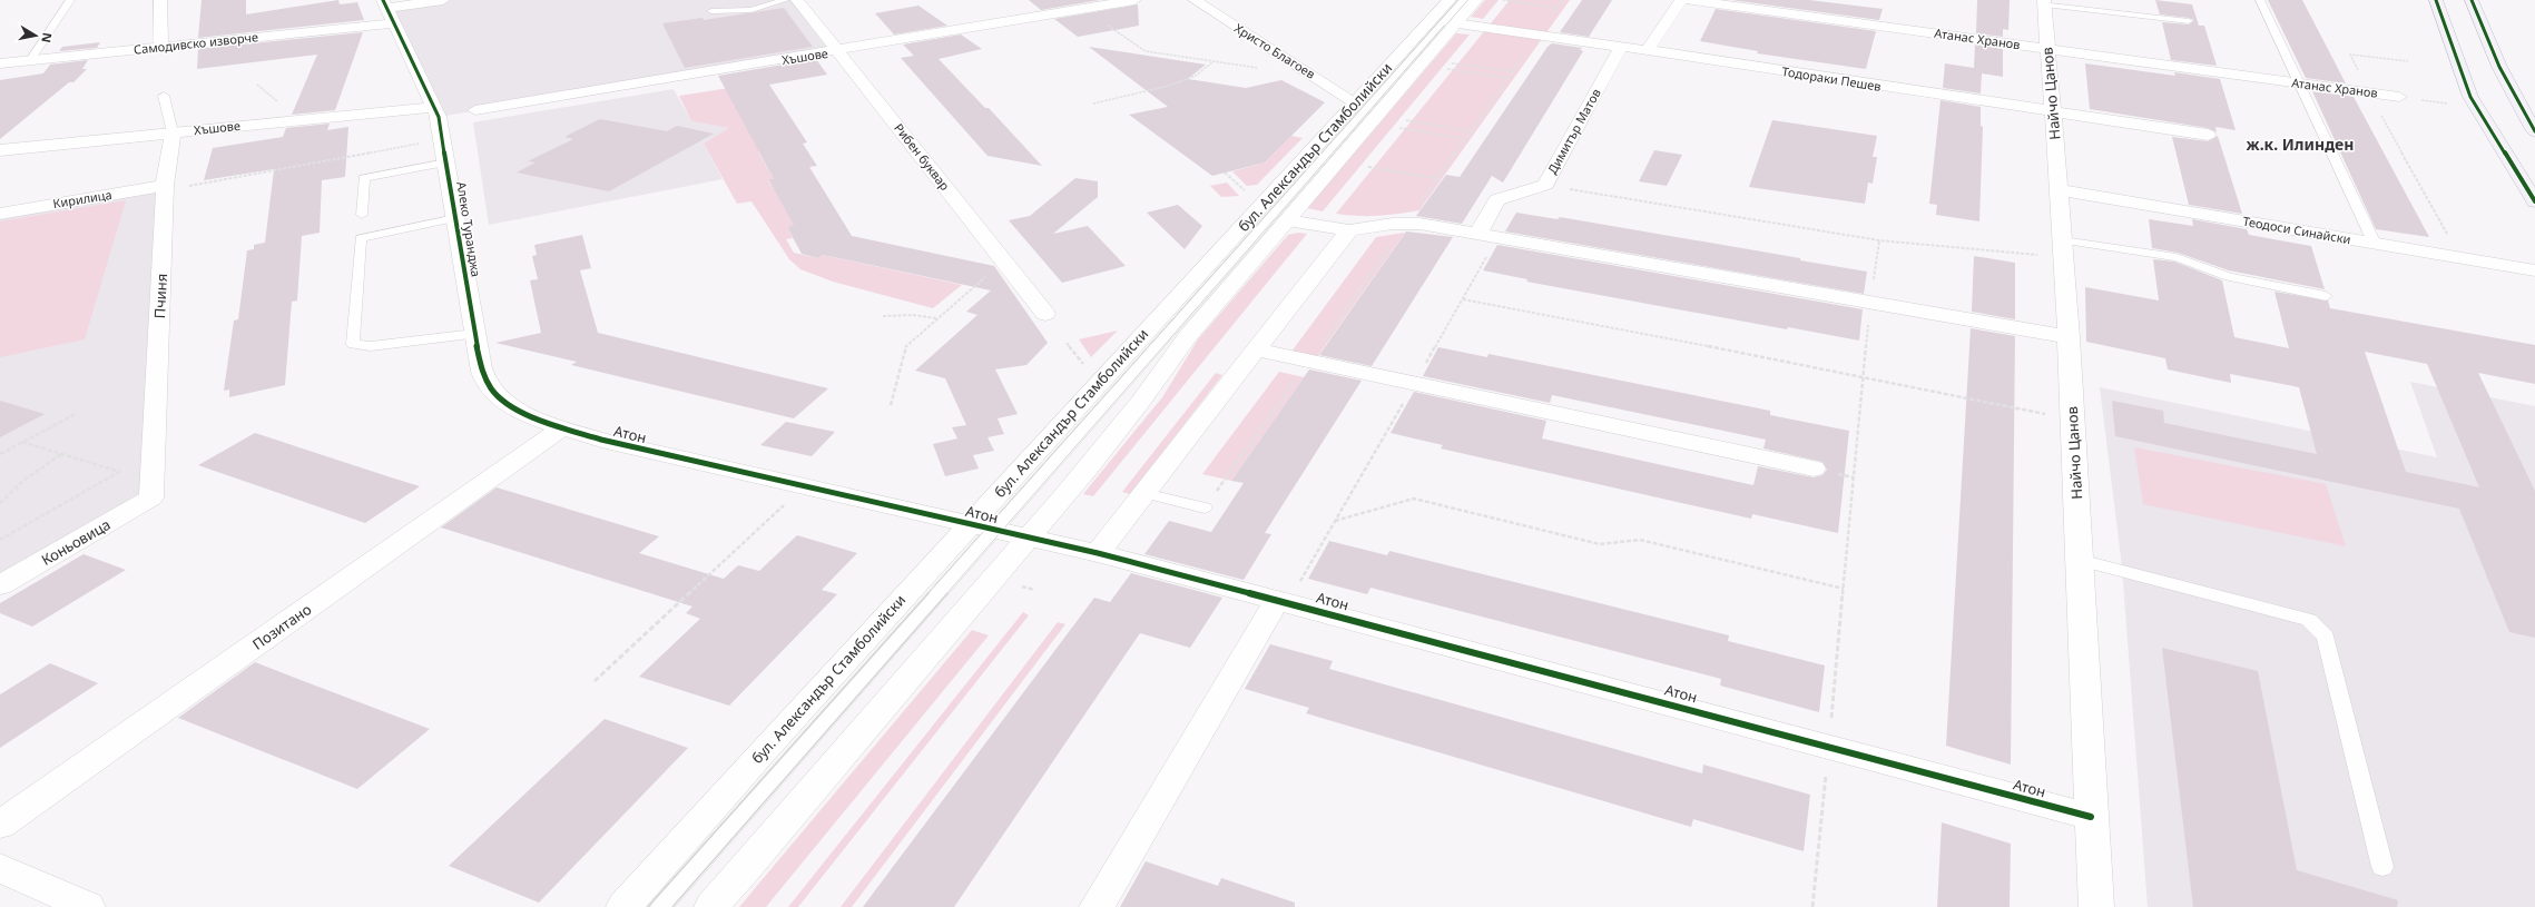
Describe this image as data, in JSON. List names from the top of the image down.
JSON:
{
  "streets": {
    "street": [
      "Атанас Хранов",
      "Самодивско изворче",
      "Христо Благоев",
      "Хъшове",
      "Тодораки Пешев",
      "Найчо Цанов",
      "Димитър Матов",
      "бул. Александър Стамболийски",
      "Рибен буквар",
      "Кирилица",
      "Алеко Туранджа",
      "Теодоси Синайски",
      "Пчиня",
      "Атон",
      "Коньовица",
      "Позитано"
    ]
  },
  "crossings": [
    ["Атанас Хранов", "Найчо Цанов"],
    ["Самодивско изворче", "Алеко Туранджа"],
    ["Христо Благоев", "бул. Александър Стамболийски"],
    ["Хъшове", "Рибен буквар"],
    ["Хъшове", "Алеко Туранджа"],
    ["Хъшове", "Пчиня"],
    ["Тодораки Пешев", "Найчо Цанов"],
    ["Тодораки Пешев", "Димитър Матов"],
    ["Тодораки Пешев", "бул. Александър Стамболийски"],
    ["Найчо Цанов", "Теодоси Синайски"],
    ["Найчо Цанов", "Атон"],
    ["бул. Александър Стамболийски", "Атон"],
    ["Кирилица", "Пчиня"],
    ["Алеко Туранджа", "Атон"],
    ["Алеко Туранджа", "Позитано"],
    ["Пчиня", "Коньовица"],
    ["Атон", "Позитано"]
  ],
  "districts": ["ж.к. Илинден"],
  "north": "right"
}
